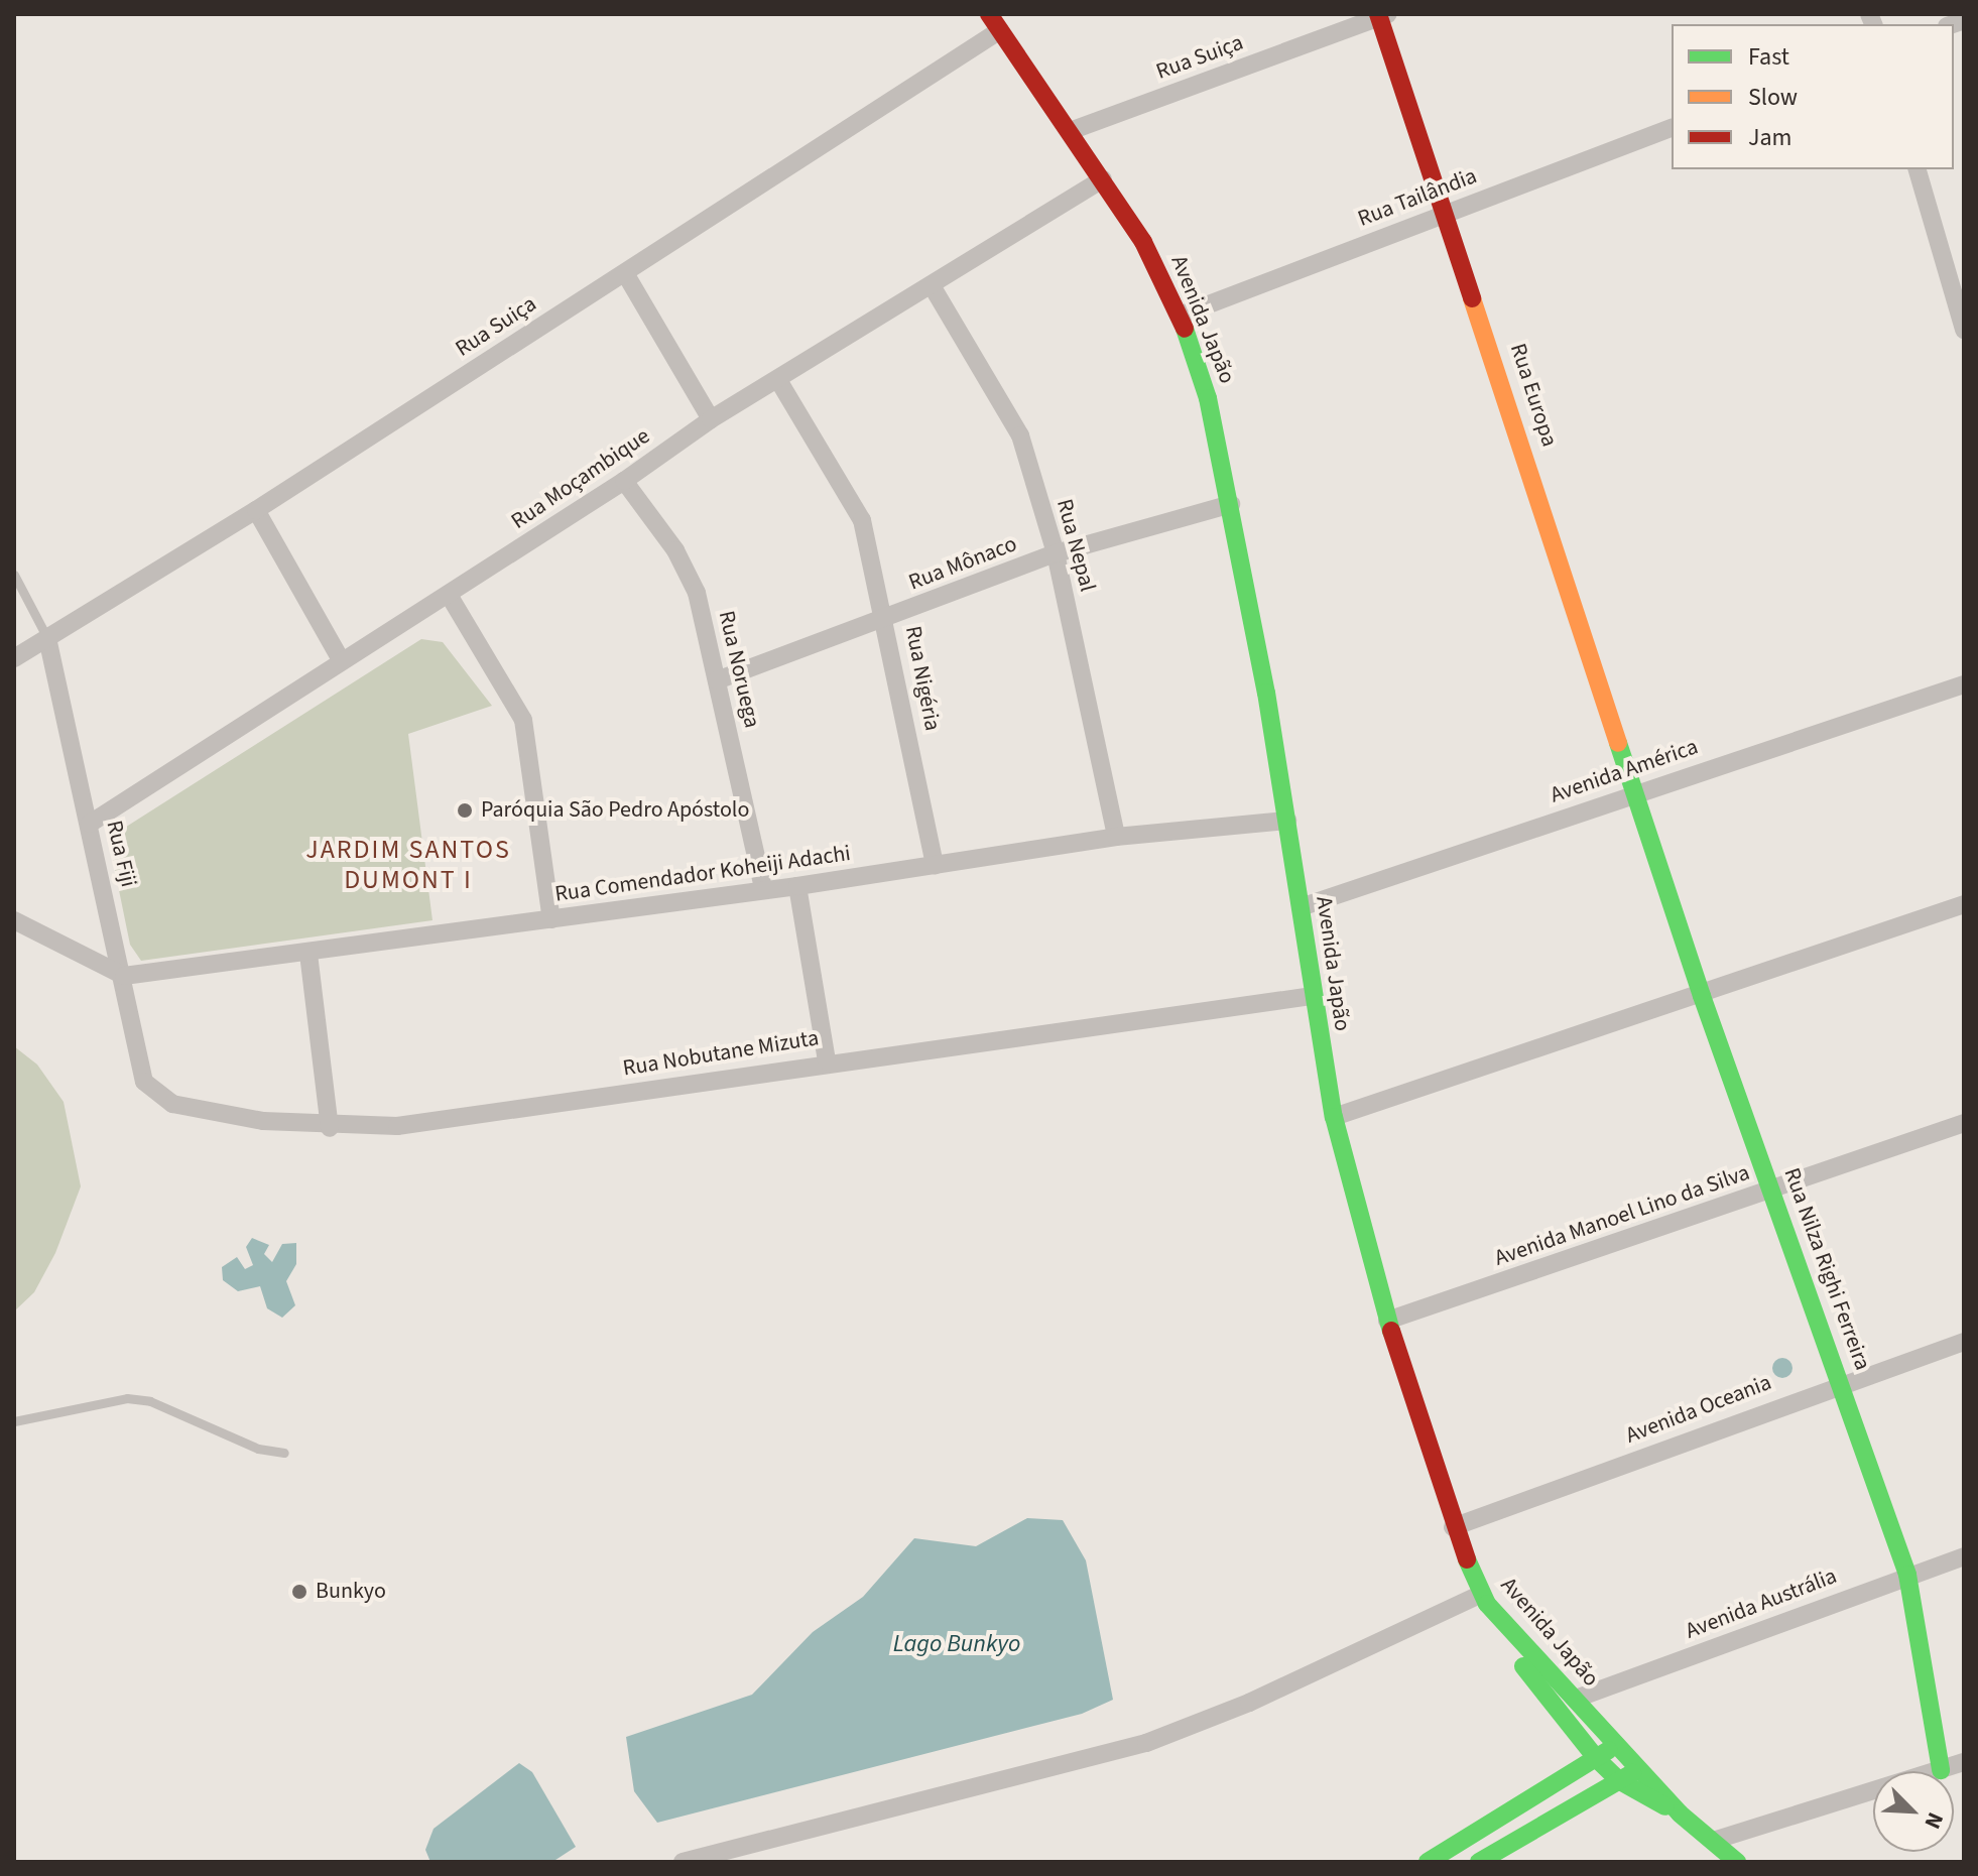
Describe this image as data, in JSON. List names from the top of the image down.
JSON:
{
  "streets": {
    "main road": ["Avenida Japão", "Rua Europa", "Rua Nilza Righi Ferreira"],
    "street": [
      "Rua Suiça",
      "Rua Tailândia",
      "Rua Moçambique",
      "Rua Nepal",
      "Rua Mônaco",
      "Rua Noruega",
      "Rua Nigéria",
      "Avenida América",
      "Rua Fiji",
      "Rua Comendador Koheiji Adachi",
      "Rua Nobutane Mizuta",
      "Avenida Manoel Lino da Silva",
      "Avenida Oceania",
      "Avenida Austrália"
    ]
  },
  "crossings": [
    ["Rua Suiça", "Avenida Japão"],
    ["Rua Suiça", "Rua Europa"],
    ["Rua Suiça", "Rua Fiji"],
    ["Rua Tailândia", "Avenida Japão"],
    ["Rua Tailândia", "Rua Europa"],
    ["Avenida Japão", "Rua Moçambique"],
    ["Avenida Japão", "Rua Mônaco"],
    ["Avenida Japão", "Avenida América"],
    ["Avenida Japão", "Rua Comendador Koheiji Adachi"],
    ["Avenida Japão", "Rua Nobutane Mizuta"],
    ["Avenida Japão", "Avenida Manoel Lino da Silva"],
    ["Avenida Japão", "Avenida Oceania"],
    ["Avenida Japão", "Avenida Austrália"],
    ["Rua Europa", "Avenida América"],
    ["Rua Europa", "Rua Nilza Righi Ferreira"],
    ["Rua Moçambique", "Rua Nepal"],
    ["Rua Moçambique", "Rua Noruega"],
    ["Rua Moçambique", "Rua Nigéria"],
    ["Rua Moçambique", "Rua Fiji"],
    ["Rua Nepal", "Rua Mônaco"],
    ["Rua Nepal", "Rua Comendador Koheiji Adachi"],
    ["Rua Mônaco", "Rua Noruega"],
    ["Rua Mônaco", "Rua Nigéria"],
    ["Rua Noruega", "Rua Comendador Koheiji Adachi"],
    ["Rua Nigéria", "Rua Comendador Koheiji Adachi"],
    ["Avenida América", "Rua Nilza Righi Ferreira"],
    ["Rua Fiji", "Rua Comendador Koheiji Adachi"],
    ["Rua Fiji", "Rua Nobutane Mizuta"],
    ["Avenida Manoel Lino da Silva", "Rua Nilza Righi Ferreira"],
    ["Rua Nilza Righi Ferreira", "Avenida Oceania"],
    ["Rua Nilza Righi Ferreira", "Avenida Austrália"]
  ],
  "districts": ["JARDIM SANTOS DUMONT I"],
  "water": ["Lago Bunkyo"],
  "places": ["Paróquia São Pedro Apóstolo", "Bunkyo"],
  "legend": ["Fast", "Slow", "Jam"],
  "north": "bottom right"
}
